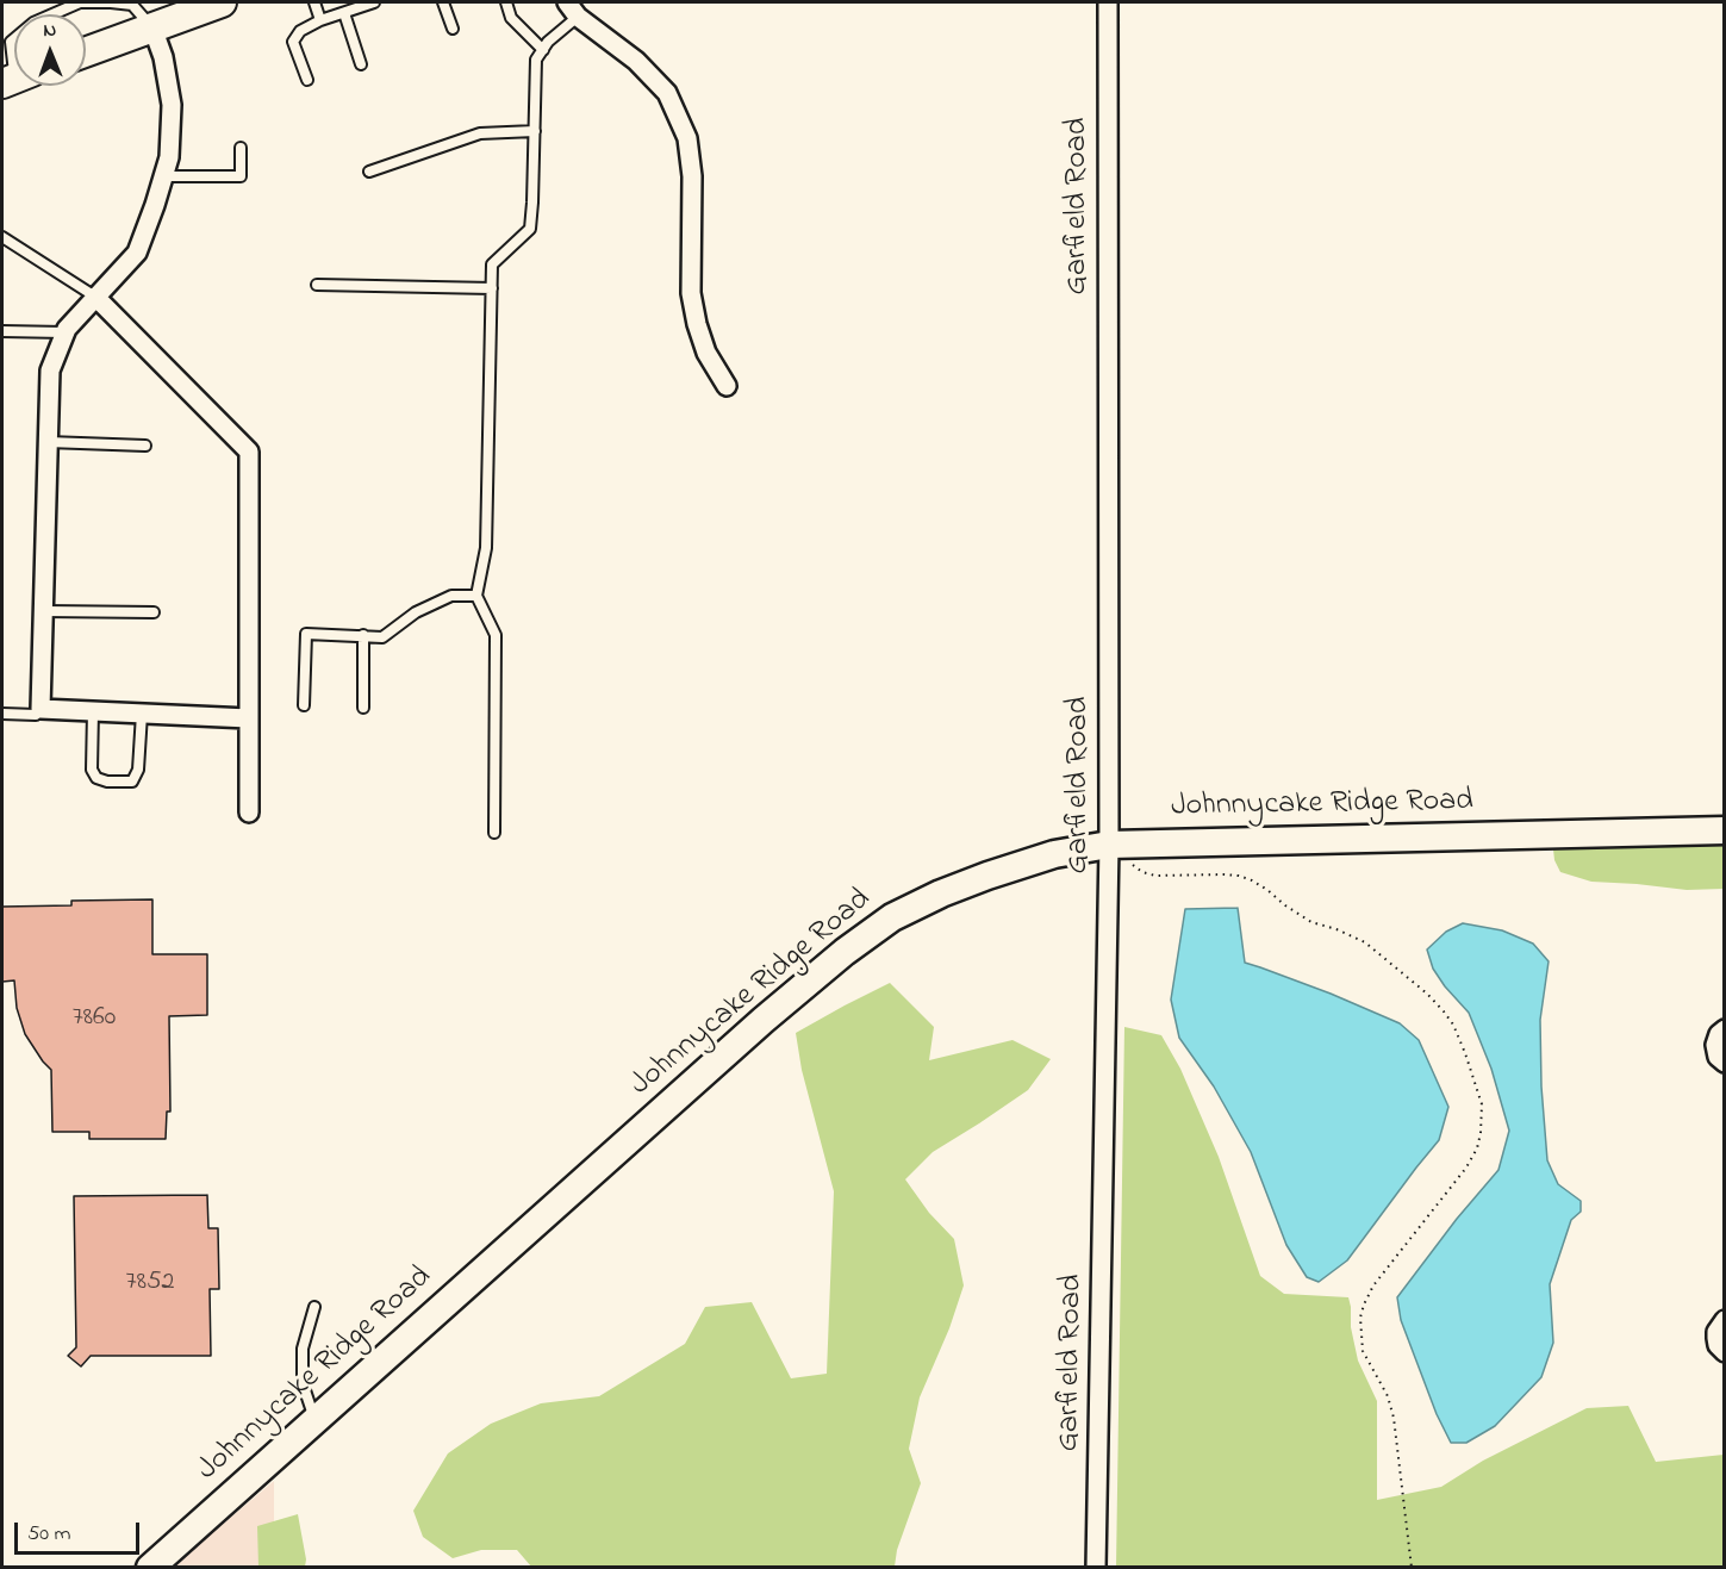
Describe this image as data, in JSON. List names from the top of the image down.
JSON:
{
  "streets": {
    "main road": ["Johnnycake Ridge Road"],
    "street": ["Garfield Road"]
  },
  "crossings": [
    ["Garfield Road", "Johnnycake Ridge Road"]
  ],
  "house_numbers": ["7860", "7852"],
  "scale_bar": "50 m",
  "north": "top"
}
